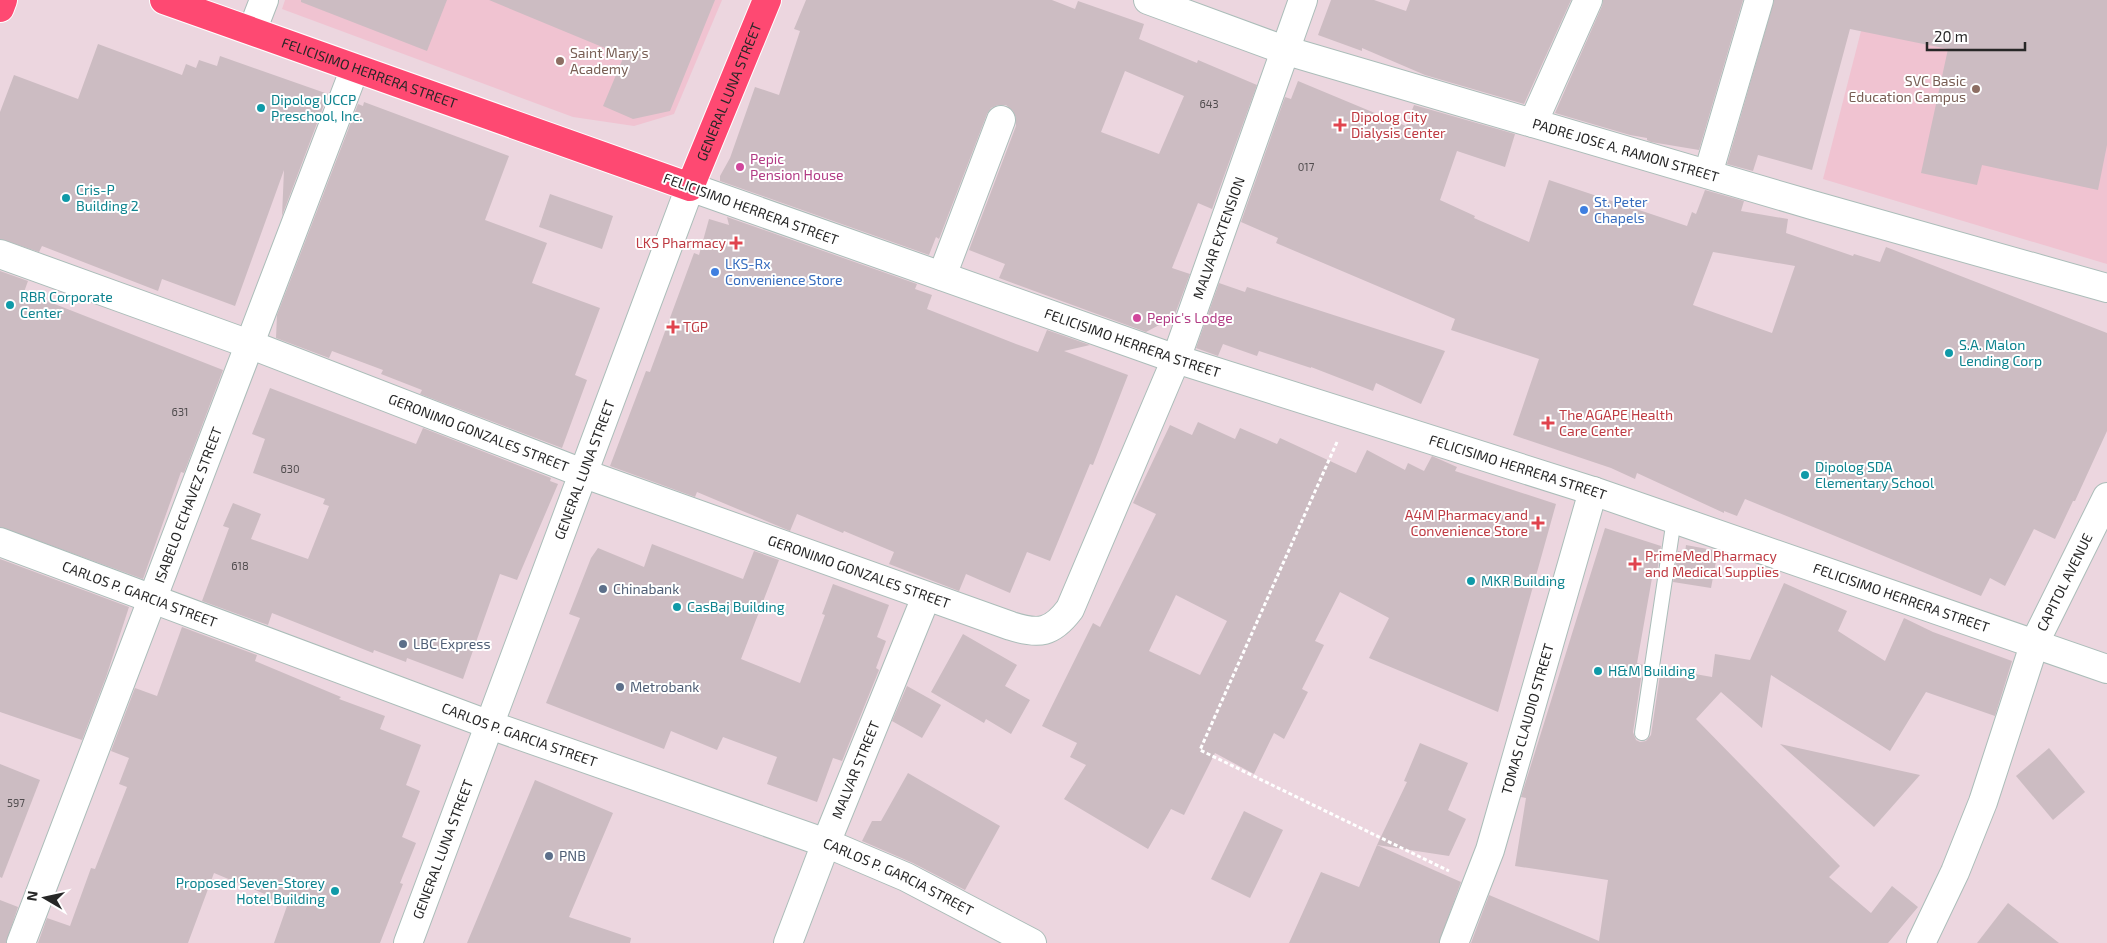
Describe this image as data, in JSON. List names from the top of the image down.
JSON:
{
  "streets": {
    "main road": ["FELICISIMO HERRERA STREET", "GENERAL LUNA STREET"],
    "street": [
      "PADRE JOSE A. RAMON STREET",
      "MALVAR EXTENSION",
      "GERONIMO GONZALES STREET",
      "ISABELO ECHAVEZ STREET",
      "CAPITOL AVENUE",
      "CARLOS P. GARCIA STREET",
      "TOMAS CLAUDIO STREET",
      "MALVAR STREET"
    ]
  },
  "crossings": [
    ["FELICISIMO HERRERA STREET", "GENERAL LUNA STREET"],
    ["FELICISIMO HERRERA STREET", "MALVAR EXTENSION"],
    ["FELICISIMO HERRERA STREET", "ISABELO ECHAVEZ STREET"],
    ["FELICISIMO HERRERA STREET", "CAPITOL AVENUE"],
    ["FELICISIMO HERRERA STREET", "TOMAS CLAUDIO STREET"],
    ["GENERAL LUNA STREET", "GERONIMO GONZALES STREET"],
    ["GENERAL LUNA STREET", "CARLOS P. GARCIA STREET"],
    ["PADRE JOSE A. RAMON STREET", "MALVAR EXTENSION"],
    ["MALVAR EXTENSION", "GERONIMO GONZALES STREET"],
    ["GERONIMO GONZALES STREET", "ISABELO ECHAVEZ STREET"],
    ["GERONIMO GONZALES STREET", "MALVAR STREET"],
    ["ISABELO ECHAVEZ STREET", "CARLOS P. GARCIA STREET"],
    ["CARLOS P. GARCIA STREET", "MALVAR STREET"]
  ],
  "places": {
    "other": [
      "Saint Mary's Academy",
      "SVC Basic Education Campus",
      "Dipolog UCCP Preschool, Inc.",
      "Pepic Pension House",
      "Cris-P Building 2",
      "St. Peter Chapels",
      "LKS-Rx Convenience Store",
      "RBR Corporate Center",
      "Pepic's Lodge",
      "S.A. Malon Lending Corp",
      "Dipolog SDA Elementary School",
      "MKR Building",
      "Chinabank",
      "CasBaj Building",
      "LBC Express",
      "H&M Building",
      "Metrobank",
      "PNB",
      "Proposed Seven-Storey Hotel Building"
    ],
    "health": [
      "Dipolog City Dialysis Center",
      "LKS Pharmacy",
      "TGP",
      "The AGAPE Health Care Center",
      "A4M Pharmacy and Convenience Store",
      "PrimeMed Pharmacy and Medical Supplies"
    ]
  },
  "house_numbers": [
    "643",
    "017",
    "631",
    "630",
    "618",
    "597"
  ],
  "scale_bar": "20 m",
  "north": "left"
}
